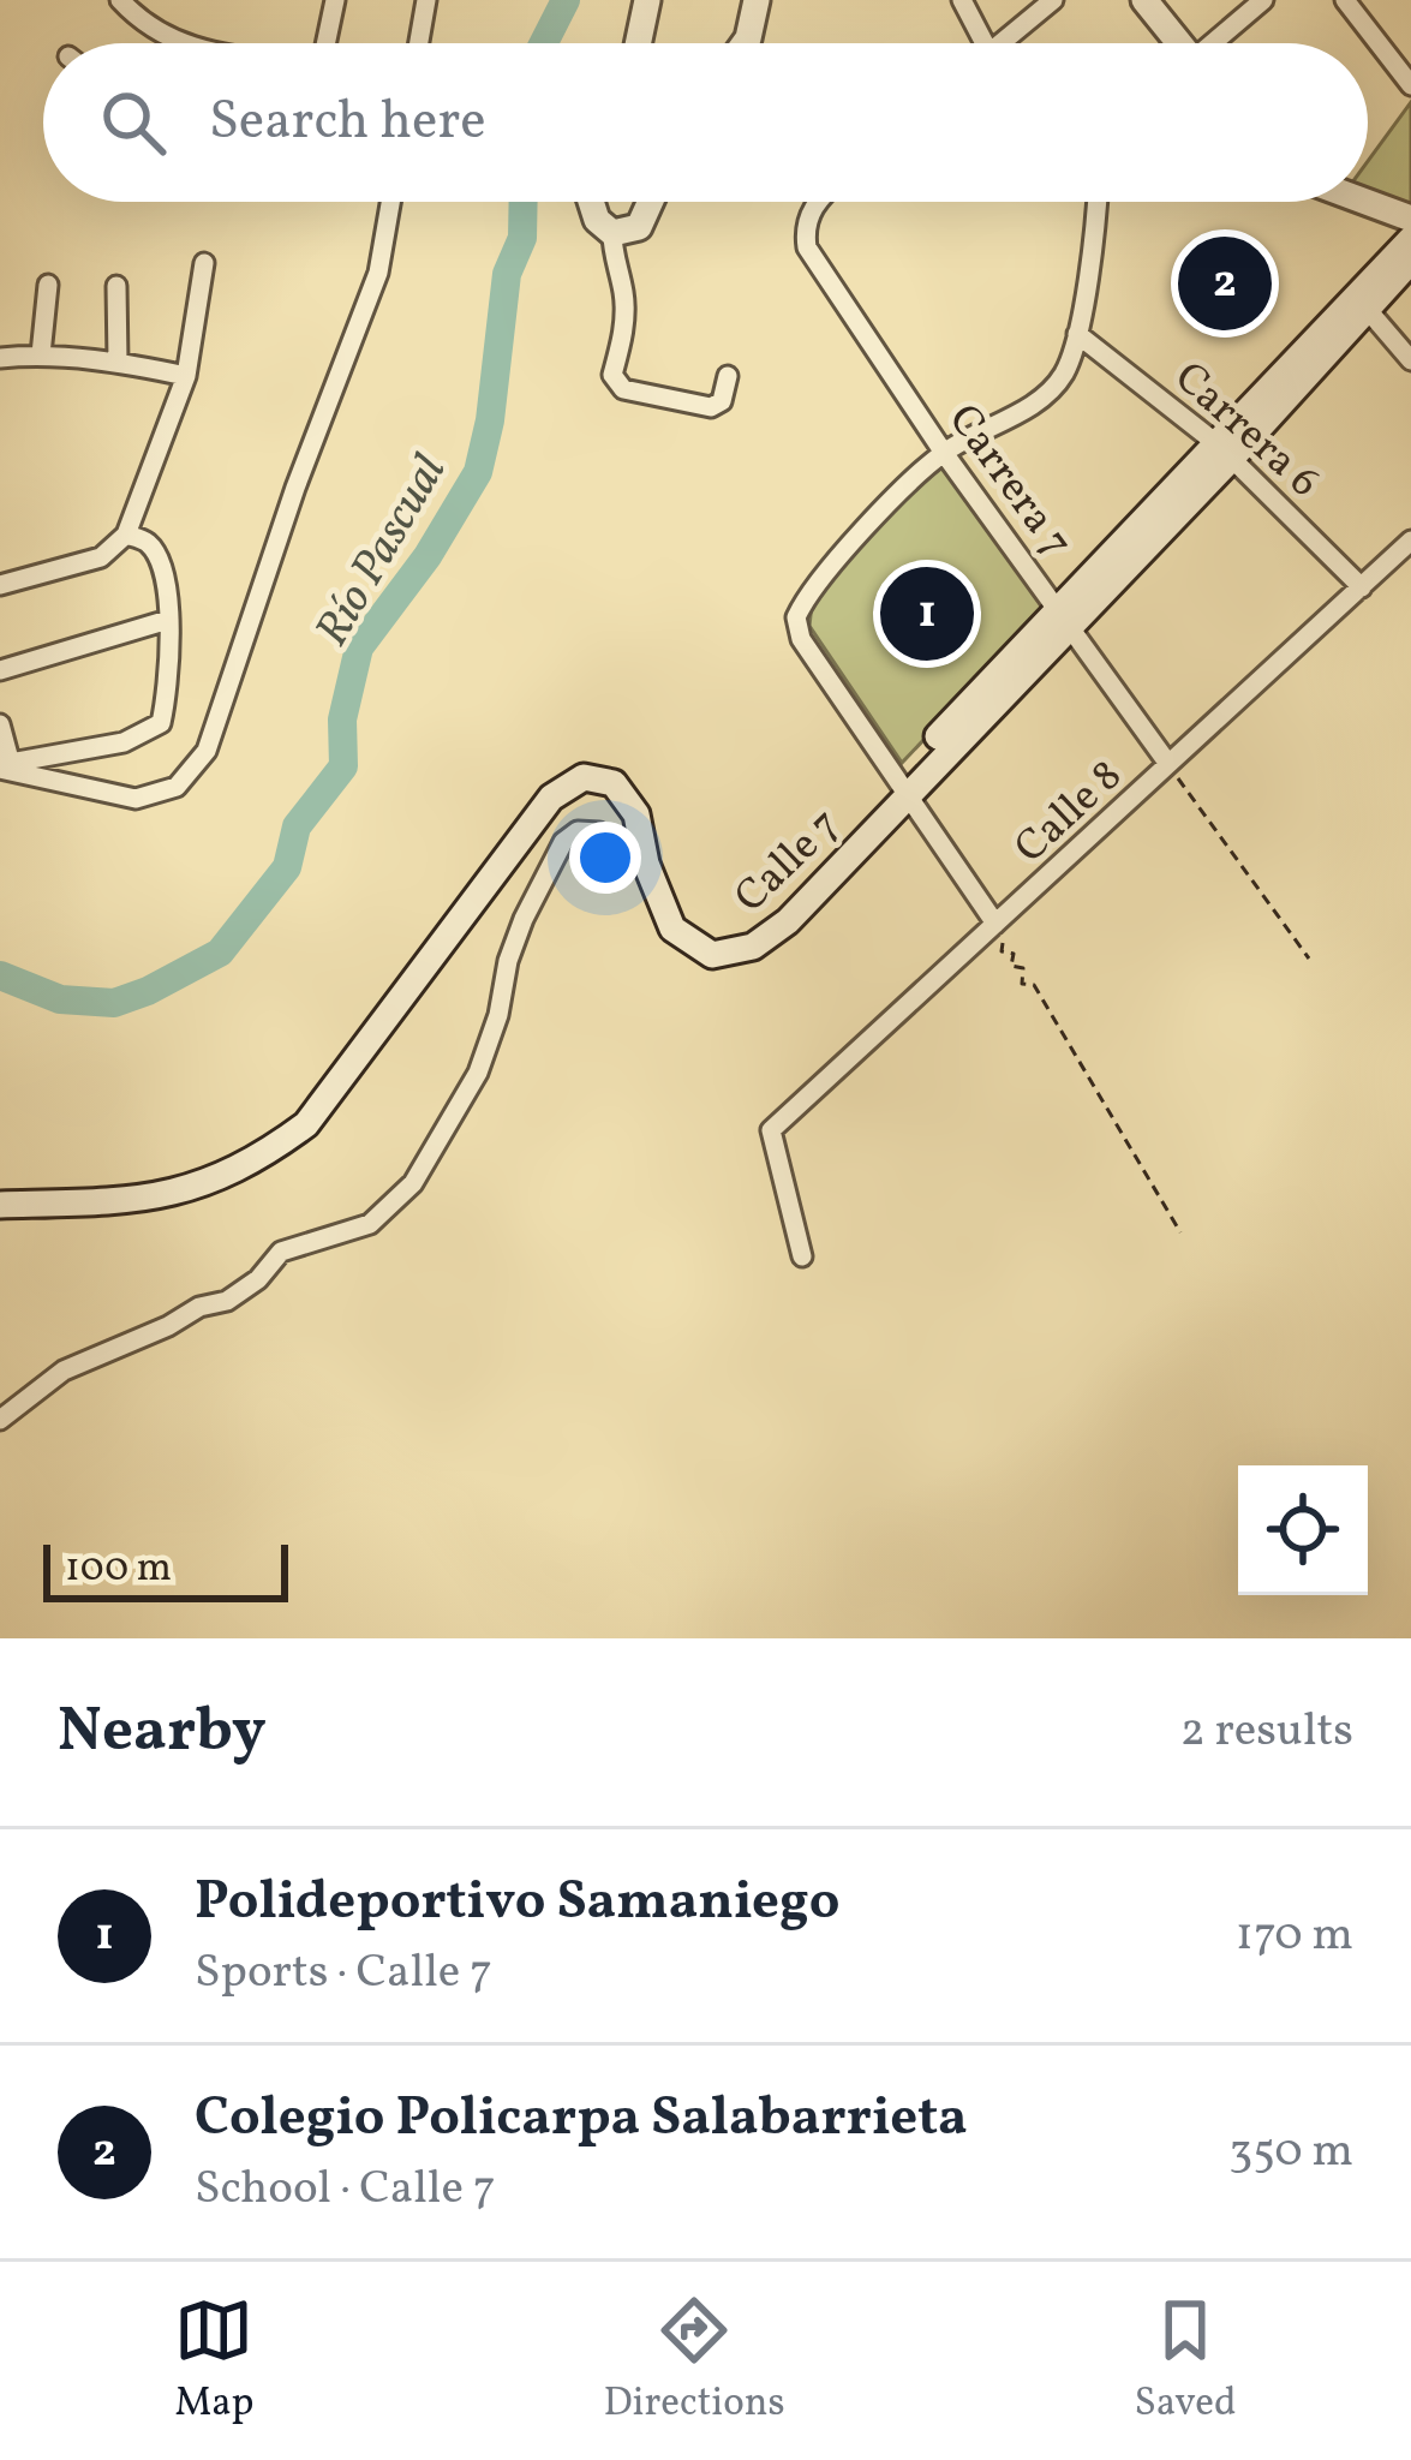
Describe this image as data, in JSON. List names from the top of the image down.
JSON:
{
  "streets": {
    "main road": ["Calle 7"],
    "street": ["Carrera 6", "Carrera 7", "Calle 8"]
  },
  "crossings": [
    ["Carrera 6", "Calle 8"],
    ["Carrera 6", "Calle 7"],
    ["Carrera 7", "Calle 8"],
    ["Carrera 7", "Calle 7"]
  ],
  "water": ["Río Pascual"],
  "scale_bar": "100 m",
  "page": {
    "search": "Search here",
    "pins": ["2", "1"],
    "scale": "100 m",
    "heading": ["Nearby", "2 results"],
    "list": [
      {
        "mark": "1",
        "name": "Polideportivo Samaniego",
        "note": "Sports · Calle 7",
        "value": "170 m"
      },
      {
        "mark": "2",
        "name": "Colegio Policarpa Salabarrieta",
        "note": "School · Calle 7",
        "value": "350 m"
      }
    ],
    "nav": ["Map", "Directions", "Saved"]
  }
}
